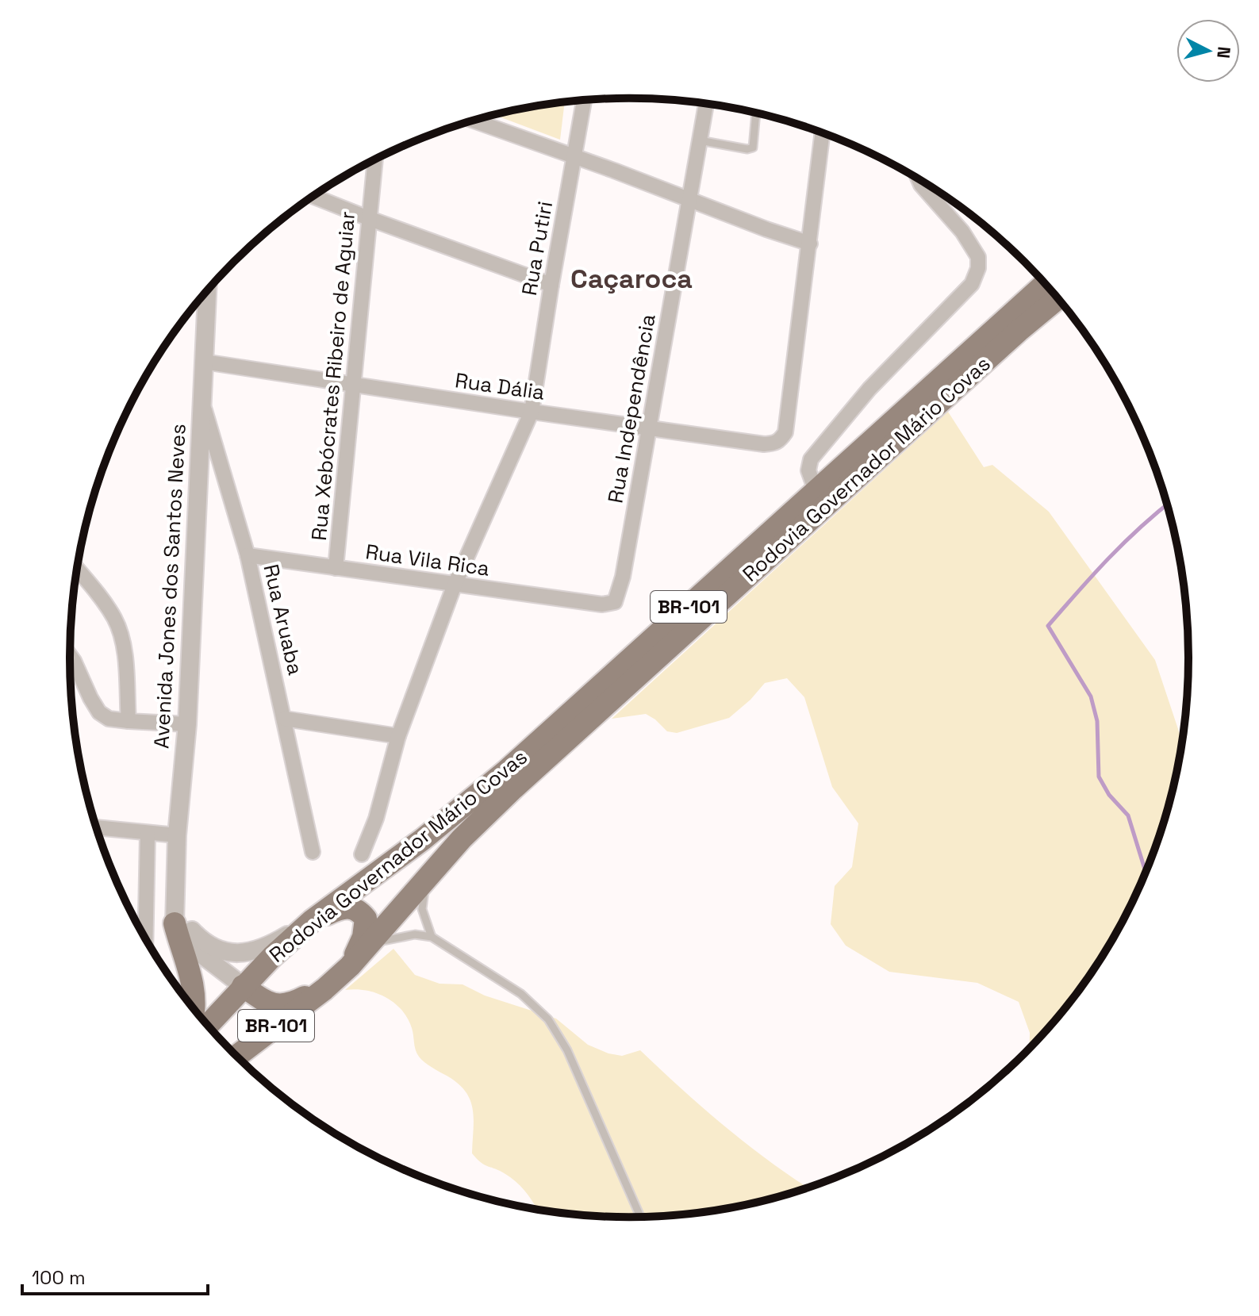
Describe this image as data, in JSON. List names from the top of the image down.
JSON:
{
  "streets": {
    "main road": ["Rodovia Governador Mário Covas", "BR-101"],
    "street": [
      "Rua Putiri",
      "Rua Xebócrates Ribeiro de Aguiar",
      "Rua Dália",
      "Rua Independência",
      "Rua Vila Rica",
      "Avenida Jones dos Santos Neves",
      "Rua Aruaba"
    ]
  },
  "crossings": [
    ["Rua Putiri", "Rua Dália"],
    ["Rua Putiri", "Rua Vila Rica"],
    ["Rua Xebócrates Ribeiro de Aguiar", "Rua Dália"],
    ["Rua Xebócrates Ribeiro de Aguiar", "Rua Vila Rica"],
    ["Rua Dália", "Rua Independência"],
    ["Rua Dália", "Avenida Jones dos Santos Neves"],
    ["Rua Independência", "Rua Vila Rica"],
    ["Rodovia Governador Mário Covas", "Avenida Jones dos Santos Neves"],
    ["Rua Vila Rica", "Rua Aruaba"],
    ["Avenida Jones dos Santos Neves", "Rua Aruaba"]
  ],
  "districts": ["Caçaroca"],
  "scale_bar": "100 m",
  "north": "right"
}
